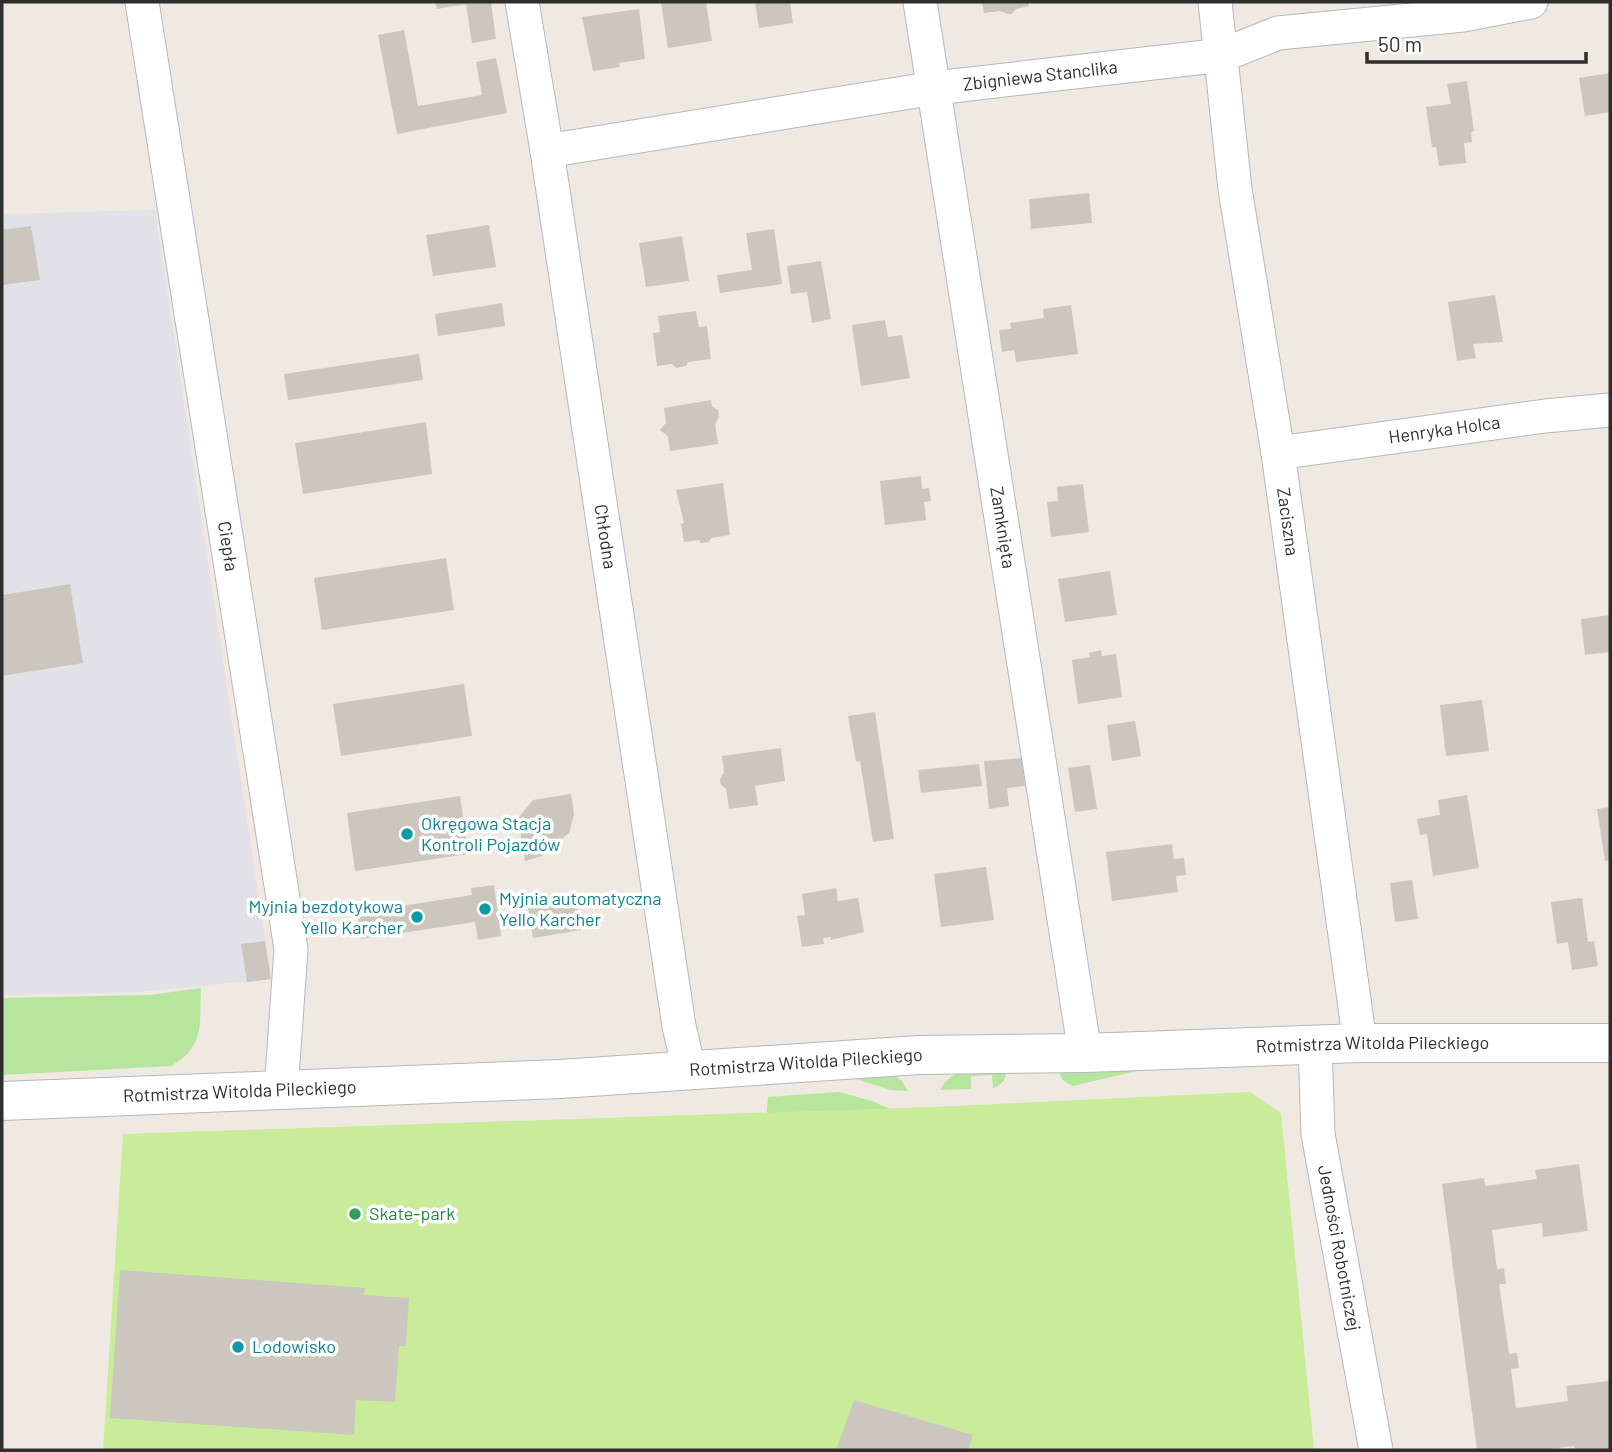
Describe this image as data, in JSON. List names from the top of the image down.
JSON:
{
  "streets": {
    "street": [
      "Zbigniewa Stanclika",
      "Henryka Holca",
      "Zaciszna",
      "Zamknięta",
      "Chłodna",
      "Ciepła",
      "Rotmistrza Witolda Pileckiego",
      "Jedności Robotniczej"
    ]
  },
  "crossings": [
    ["Zbigniewa Stanclika", "Zaciszna"],
    ["Zbigniewa Stanclika", "Zamknięta"],
    ["Zbigniewa Stanclika", "Chłodna"],
    ["Henryka Holca", "Zaciszna"],
    ["Zaciszna", "Rotmistrza Witolda Pileckiego"],
    ["Zamknięta", "Rotmistrza Witolda Pileckiego"],
    ["Chłodna", "Rotmistrza Witolda Pileckiego"],
    ["Ciepła", "Rotmistrza Witolda Pileckiego"],
    ["Rotmistrza Witolda Pileckiego", "Jedności Robotniczej"]
  ],
  "places": [
    "Okręgowa Stacja Kontroli Pojazdów",
    "Myjnia automatyczna Yello Karcher",
    "Myjnia bezdotykowa Yello Karcher",
    "Skate-park",
    "Lodowisko"
  ],
  "scale_bar": "50 m"
}
